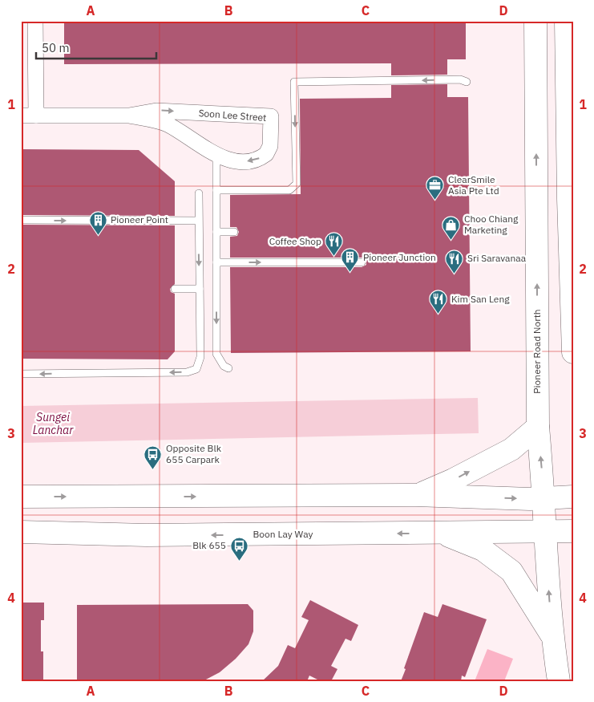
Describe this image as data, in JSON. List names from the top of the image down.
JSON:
{
  "streets": {
    "main road": ["Pioneer Road North", "Boon Lay Way"],
    "street": ["Soon Lee Street"]
  },
  "crossings": [
    ["Pioneer Road North", "Boon Lay Way"]
  ],
  "water": ["Sungei Lanchar"],
  "places": {
    "office": ["ClearSmile Asia Pte Ltd"],
    "building": ["Pioneer Point", "Pioneer Junction"],
    "shop": ["Choo Chiang Marketing"],
    "restaurant": ["Coffee Shop", "Sri Saravanaa", "Kim San Leng"],
    "bus stop": ["Opposite Blk 655 Carpark", "Blk 655"]
  },
  "scale_bar": "50 m",
  "grid": {
    "columns": [
      "A",
      "B",
      "C",
      "D"
    ],
    "rows": [
      "1",
      "2",
      "3",
      "4"
    ]
  }
}
